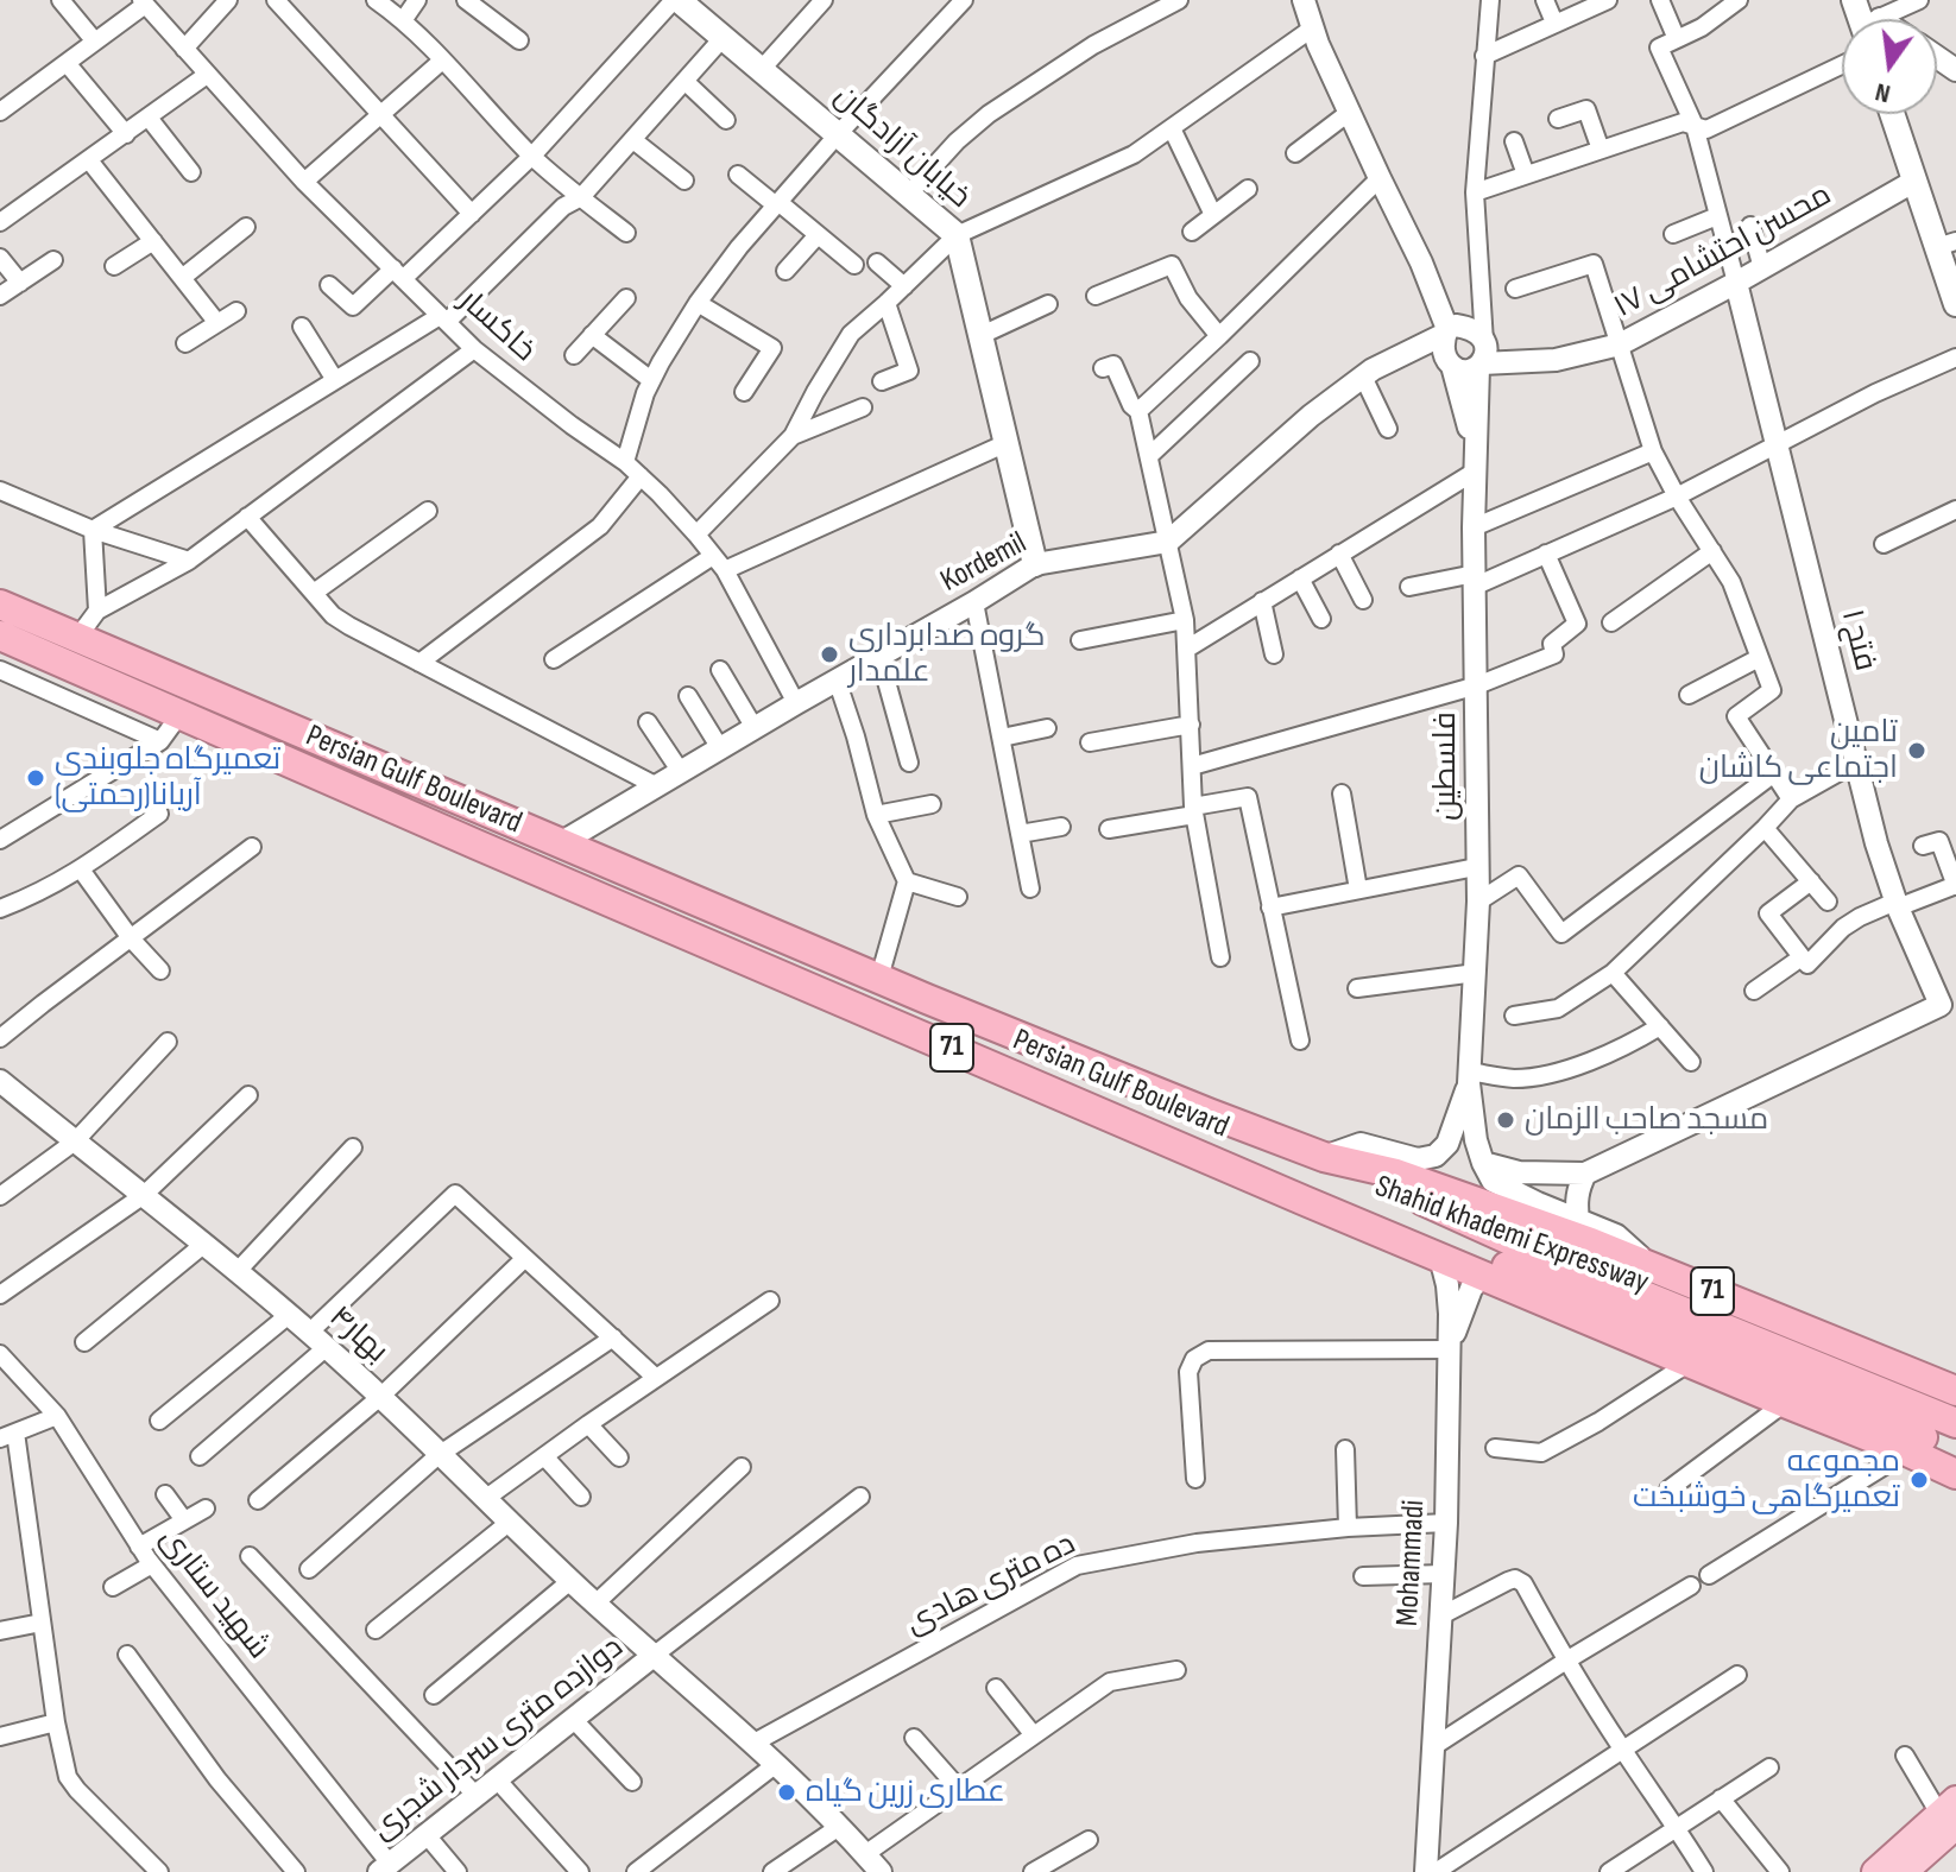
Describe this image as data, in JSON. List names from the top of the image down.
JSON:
{
  "streets": {
    "highway": ["Persian Gulf Boulevard", "71", "Shahid khademi Expressway"],
    "main road": ["خیابان آزادگان"],
    "street": [
      "محسن احتشامی ۱۷",
      "خاکسار",
      "Kordemil",
      "فتح ۱",
      "فلسطین",
      "بهار۴",
      "Mohammadi",
      "ده متری هادی",
      "شهید ستاری",
      "دوازده متری سردار شجری"
    ]
  },
  "crossings": [
    ["خیابان آزادگان", "Kordemil"],
    ["محسن احتشامی ۱۷", "فتح ۱"],
    ["محسن احتشامی ۱۷", "فلسطین"],
    ["خاکسار", "Kordemil"],
    ["Kordemil", "Persian Gulf Boulevard"],
    ["فلسطین", "Persian Gulf Boulevard"],
    ["فلسطین", "Shahid khademi Expressway"],
    ["Persian Gulf Boulevard", "Shahid khademi Expressway"],
    ["Persian Gulf Boulevard", "Mohammadi"],
    ["بهار۴", "ده متری هادی"],
    ["بهار۴", "دوازده متری سردار شجری"],
    ["Mohammadi", "ده متری هادی"],
    ["شهید ستاری", "دوازده متری سردار شجری"]
  ],
  "places": [
    "گروه صدابرداری علمدار",
    "تامین اجتماعی کاشان",
    "تعمیرگاه جلوبندی آریانا(رحمتی)",
    "مسجد صاحب الزمان",
    "مجموعه تعمیرگاهی خوشبخت",
    "عطاری زرین گیاه"
  ],
  "north": "bottom"
}
